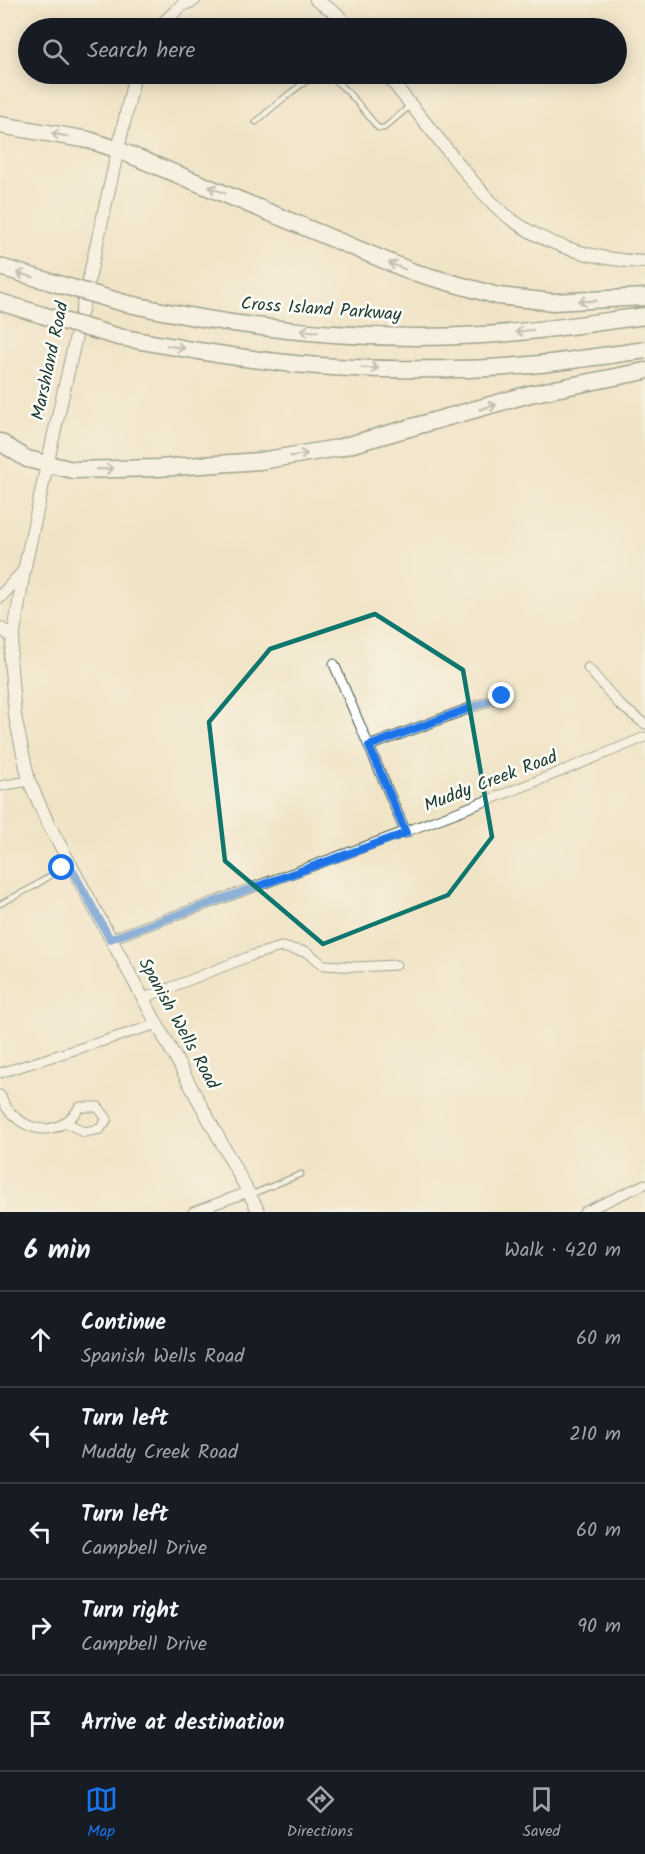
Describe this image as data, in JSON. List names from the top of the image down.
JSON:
{
  "streets": {
    "highway": ["Cross Island Parkway"],
    "street": ["Marshland Road", "Muddy Creek Road", "Spanish Wells Road"]
  },
  "crossings": [
    ["Marshland Road", "Spanish Wells Road"],
    ["Muddy Creek Road", "Spanish Wells Road"]
  ],
  "page": {
    "search": "Search here",
    "heading": ["6 min", "Walk · 420 m"],
    "list": [
      ["Continue", "Spanish Wells Road", "60 m"],
      ["Turn left", "Muddy Creek Road", "210 m"],
      ["Turn left", "Campbell Drive", "60 m"],
      ["Turn right", "Campbell Drive", "90 m"],
      "Arrive at destination"
    ],
    "nav": ["Map", "Directions", "Saved"]
  }
}
